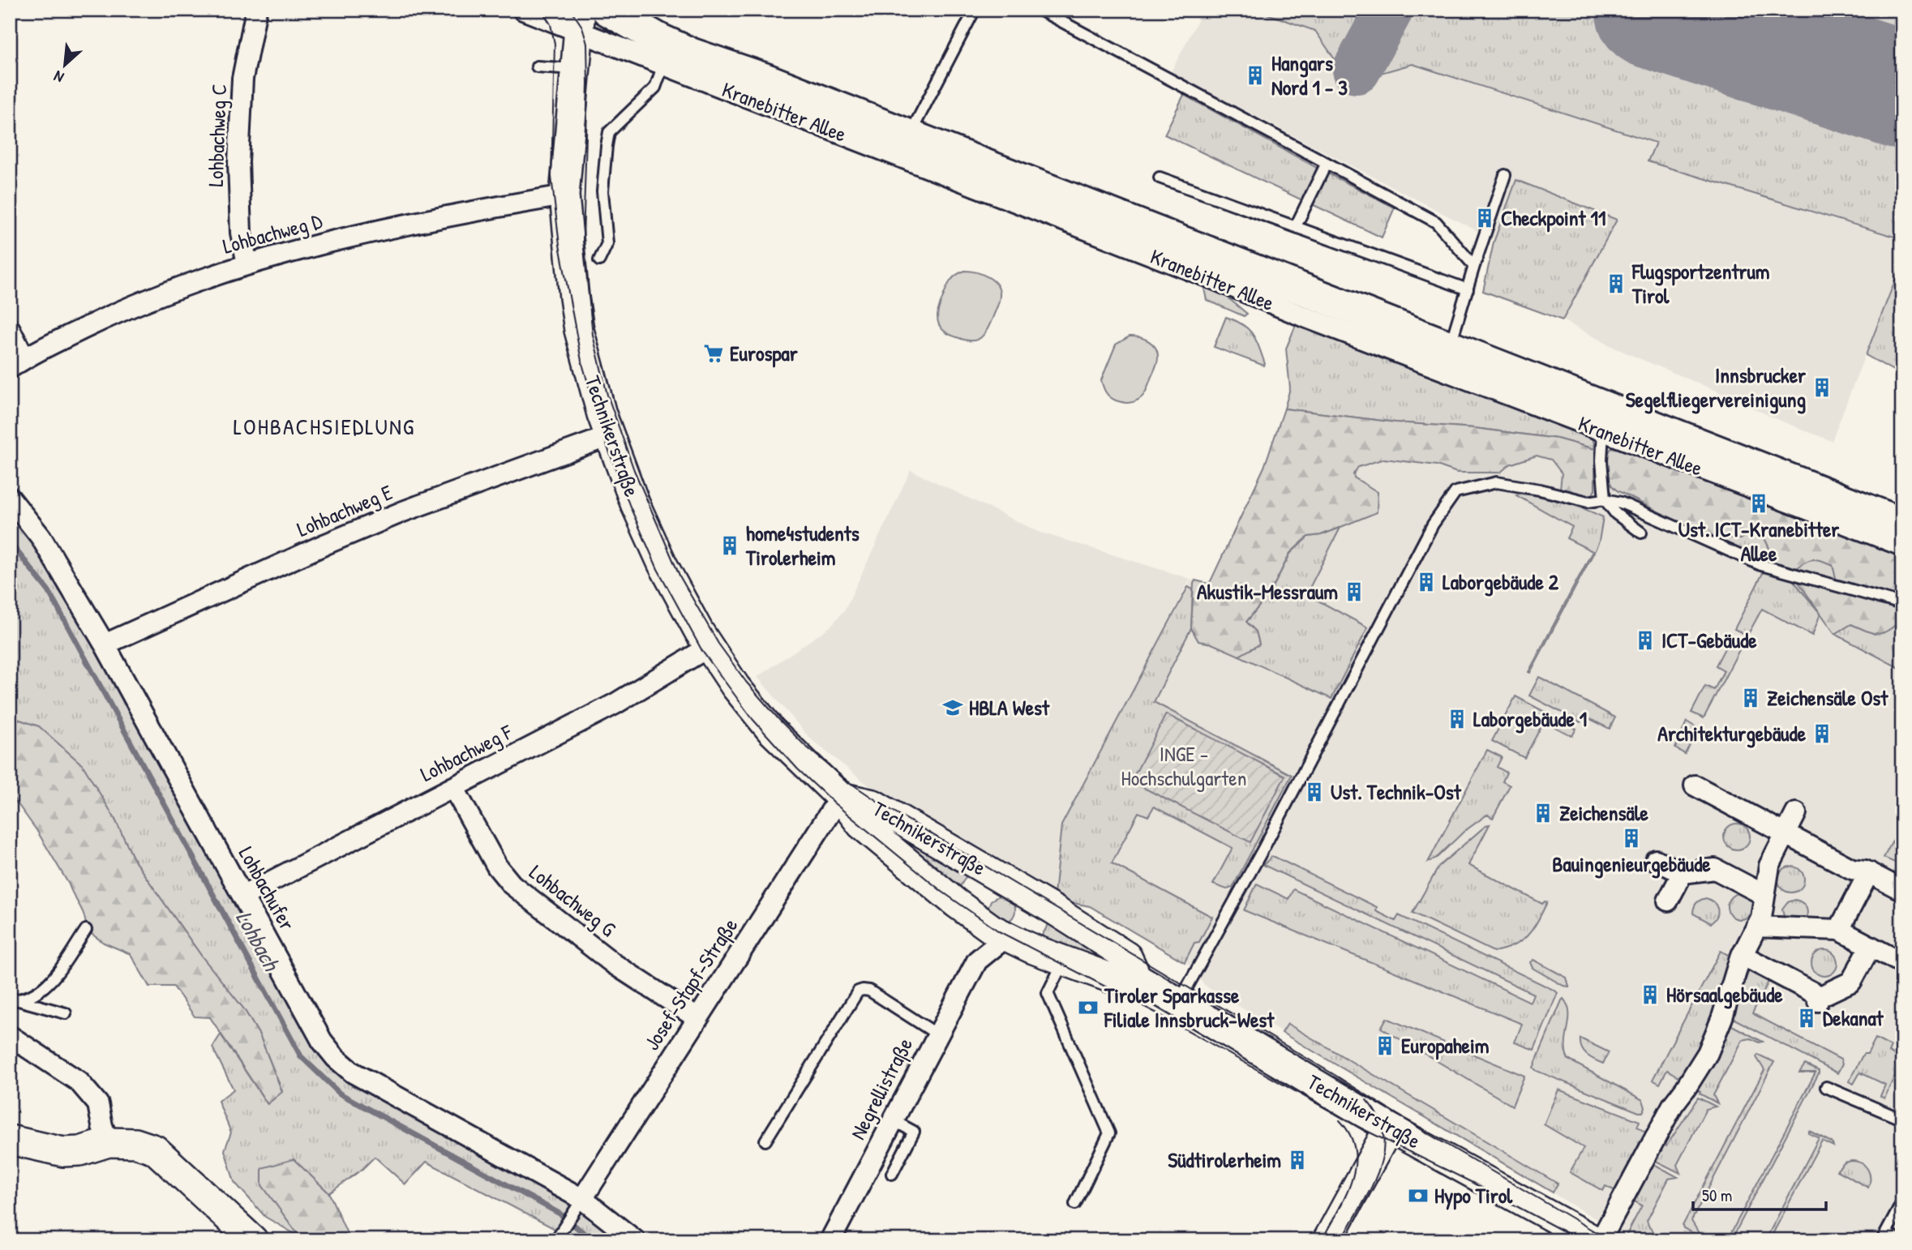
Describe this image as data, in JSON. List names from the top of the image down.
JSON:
{
  "streets": {
    "main road": ["Kranebitter Allee"],
    "street": [
      "Lohbachweg C",
      "Lohbachweg D",
      "Technikerstraße",
      "Lohbachweg E",
      "Lohbachweg F",
      "Lohbachufer",
      "Lohbachweg G",
      "Josef-Stapf-Straße",
      "Negrellistraße"
    ]
  },
  "crossings": [
    ["Kranebitter Allee", "Technikerstraße"],
    ["Lohbachweg C", "Lohbachweg D"],
    ["Lohbachweg D", "Technikerstraße"],
    ["Technikerstraße", "Lohbachweg E"],
    ["Technikerstraße", "Lohbachweg F"],
    ["Technikerstraße", "Josef-Stapf-Straße"],
    ["Technikerstraße", "Negrellistraße"],
    ["Lohbachweg E", "Lohbachufer"],
    ["Lohbachweg F", "Lohbachufer"],
    ["Lohbachweg F", "Lohbachweg G"],
    ["Lohbachufer", "Josef-Stapf-Straße"],
    ["Lohbachweg G", "Josef-Stapf-Straße"]
  ],
  "districts": ["LOHBACHSIEDLUNG"],
  "water": ["Lohbach"],
  "parks": ["INGE - Hochschulgarten"],
  "places": {
    "building": [
      "Hangars Nord 1 - 3",
      "Checkpoint 11",
      "Flugsportzentrum Tirol",
      "Innsbrucker Segelfliegervereinigung",
      "Ust. ICT-Kranebitter Allee",
      "home4students Tirolerheim",
      "Laborgebäude 2",
      "Akustik-Messraum",
      "ICT-Gebäude",
      "Zeichensäle Ost",
      "Laborgebäude 1",
      "Architekturgebäude",
      "Ust. Technik-Ost",
      "Zeichensäle",
      "Bauingenieurgebäude",
      "Hörsaalgebäude",
      "Dekanat",
      "Europaheim",
      "Südtirolerheim"
    ],
    "supermarket": ["Eurospar"],
    "school or university": ["HBLA West"],
    "bank": ["Tiroler Sparkasse Filiale Innsbruck-West", "Hypo Tirol"]
  },
  "scale_bar": "50 m",
  "north": "bottom left"
}
